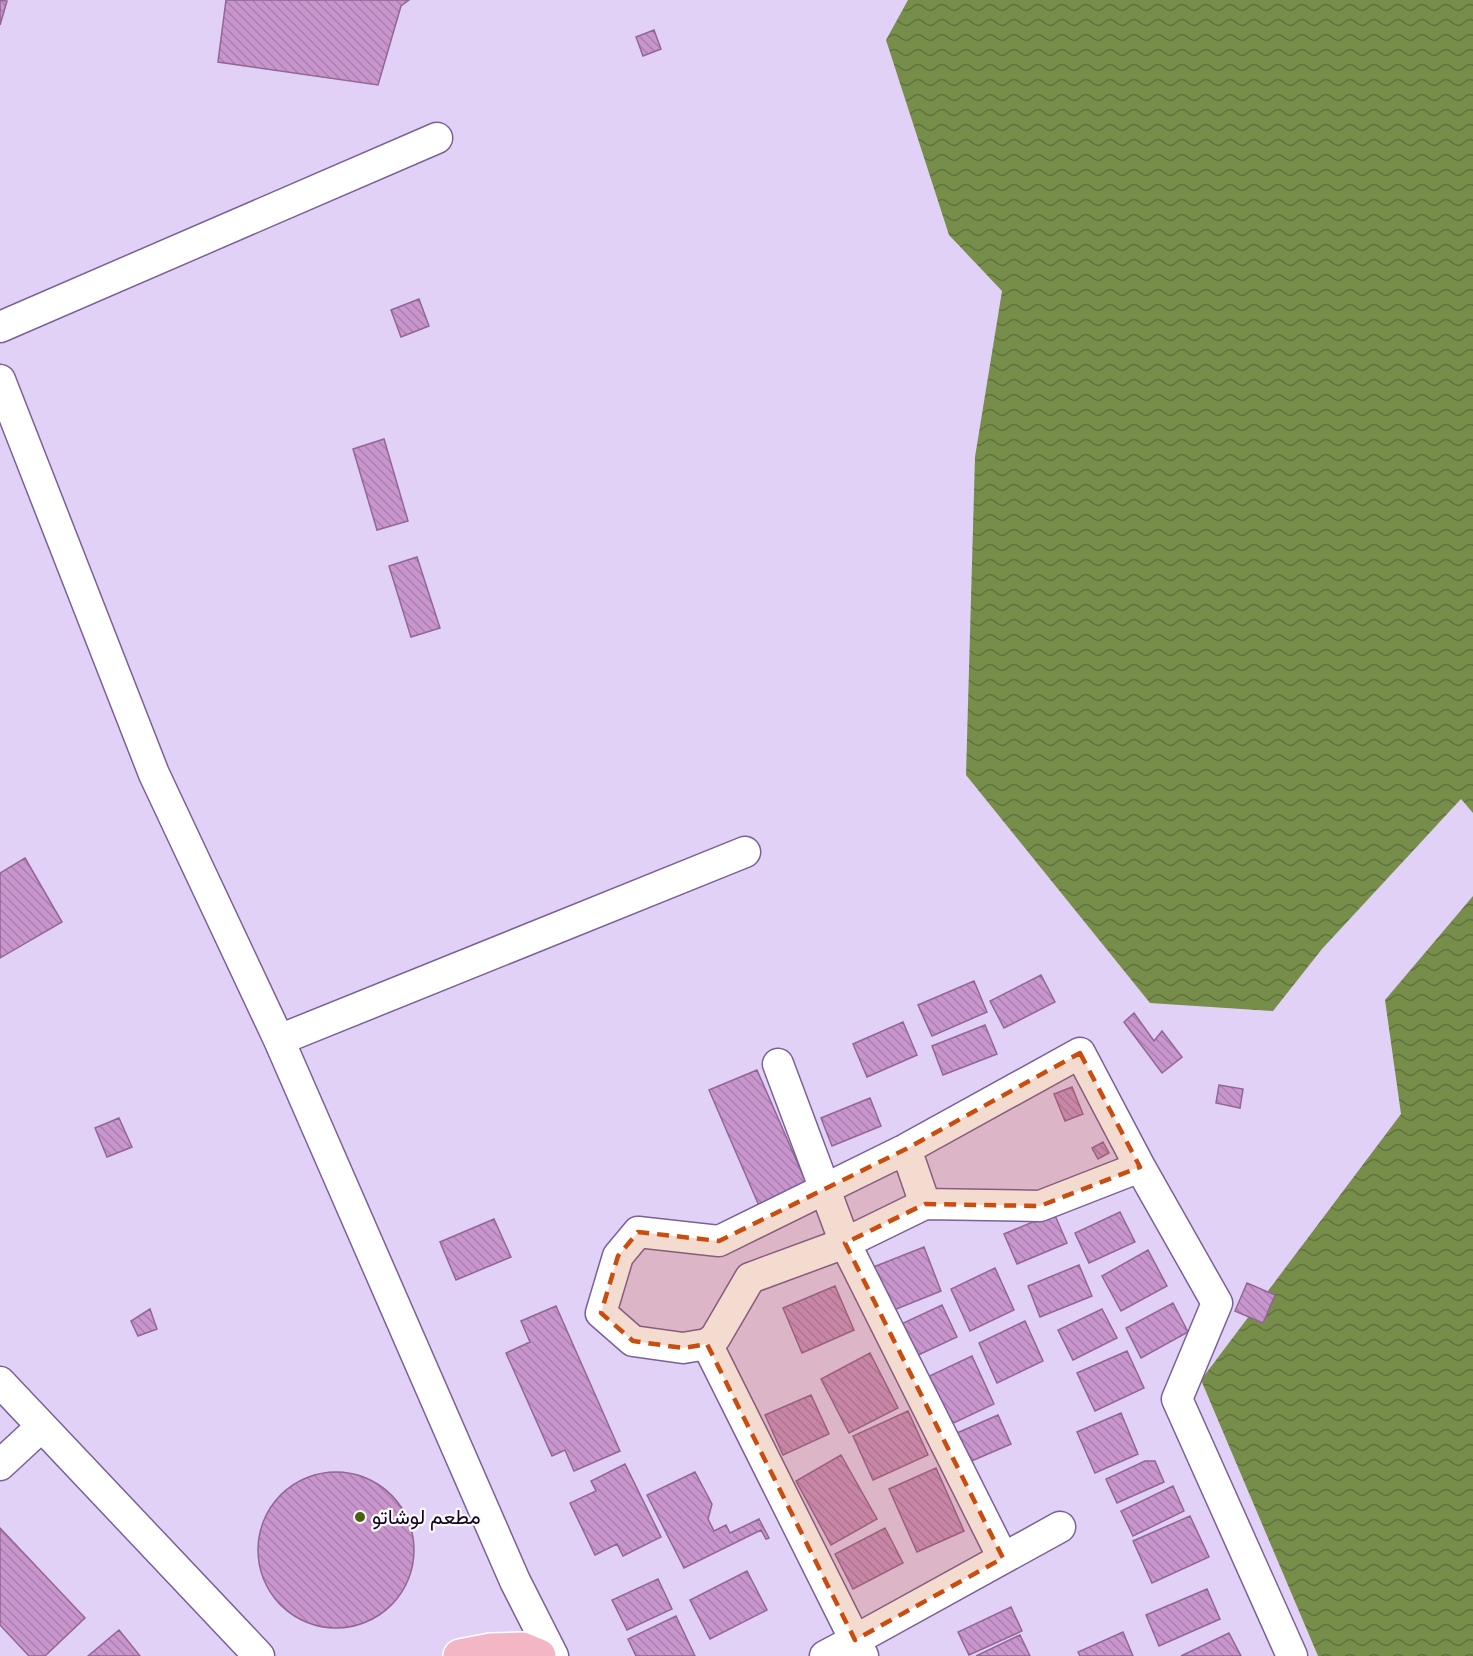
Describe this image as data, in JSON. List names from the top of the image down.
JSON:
{
  "places": ["مطعم لوشاتو"]
}
